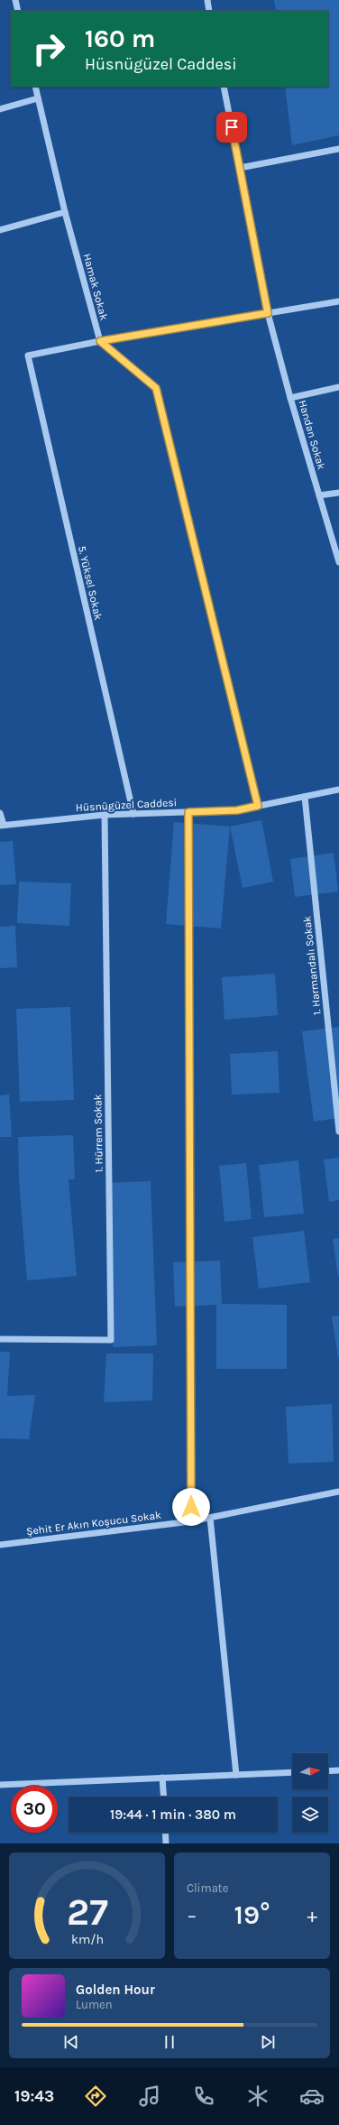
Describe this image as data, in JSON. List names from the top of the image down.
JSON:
{
  "streets": {
    "street": [
      "Hamak Sokak",
      "Handan Sokak",
      "5. Yüksel Sokak",
      "Hüsnügüzel Caddesi",
      "1. Harmandalı Sokak",
      "1. Hürrem Sokak",
      "Şehit Er Akın Koşucu Sokak"
    ]
  },
  "crossings": [
    ["Hamak Sokak", "5. Yüksel Sokak"],
    ["5. Yüksel Sokak", "Hüsnügüzel Caddesi"],
    ["Hüsnügüzel Caddesi", "1. Harmandalı Sokak"],
    ["Hüsnügüzel Caddesi", "1. Hürrem Sokak"]
  ],
  "north": "right",
  "page": {
    "turn": ["160 m", "Hüsnügüzel Caddesi"],
    "limit": "30",
    "trip": "19:44 · 1 min · 380 m",
    "tile": "Climate",
    "heat": ["−", "19°", "+"],
    "song": ["Golden Hour", "Lumen"],
    "tabs": "19:43",
    "gauge": ["27", "km/h"]
  }
}
